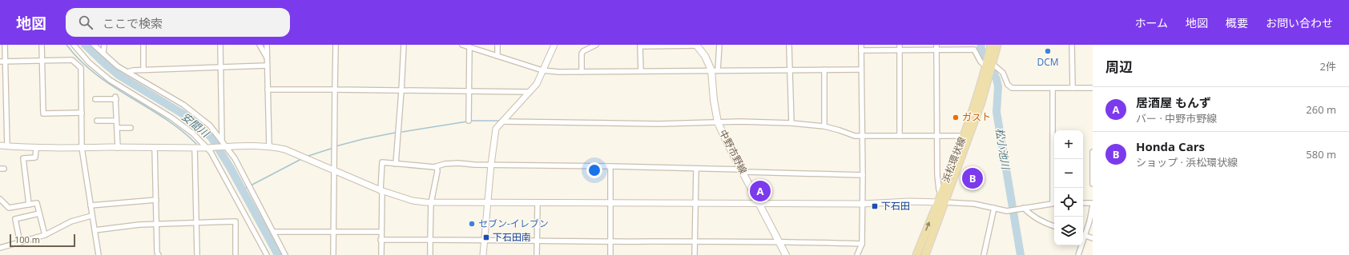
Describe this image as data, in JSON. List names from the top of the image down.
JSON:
{
  "streets": {
    "main road": ["中野市野線", "浜松環状線"]
  },
  "water": ["安間川", "松小池川"],
  "places": {
    "other": ["DCM", "ガスト", "セブン-イレブン"],
    "transit": ["下石田", "下石田南"]
  },
  "scale_bar": "100 m",
  "page": {
    "header": "地図",
    "search": "ここで検索",
    "nav": [
      "ホーム",
      "地図",
      "概要",
      "お問い合わせ"
    ],
    "heading": ["周辺", "2件"],
    "list": [
      {
        "mark": "A",
        "name": "居酒屋 もんず",
        "note": "バー · 中野市野線",
        "value": "260 m"
      },
      {
        "mark": "B",
        "name": "Honda Cars",
        "note": "ショップ · 浜松環状線",
        "value": "580 m"
      }
    ],
    "map_buttons": ["+", "−"],
    "pins": ["B", "A"],
    "scale": "100 m"
  }
}
